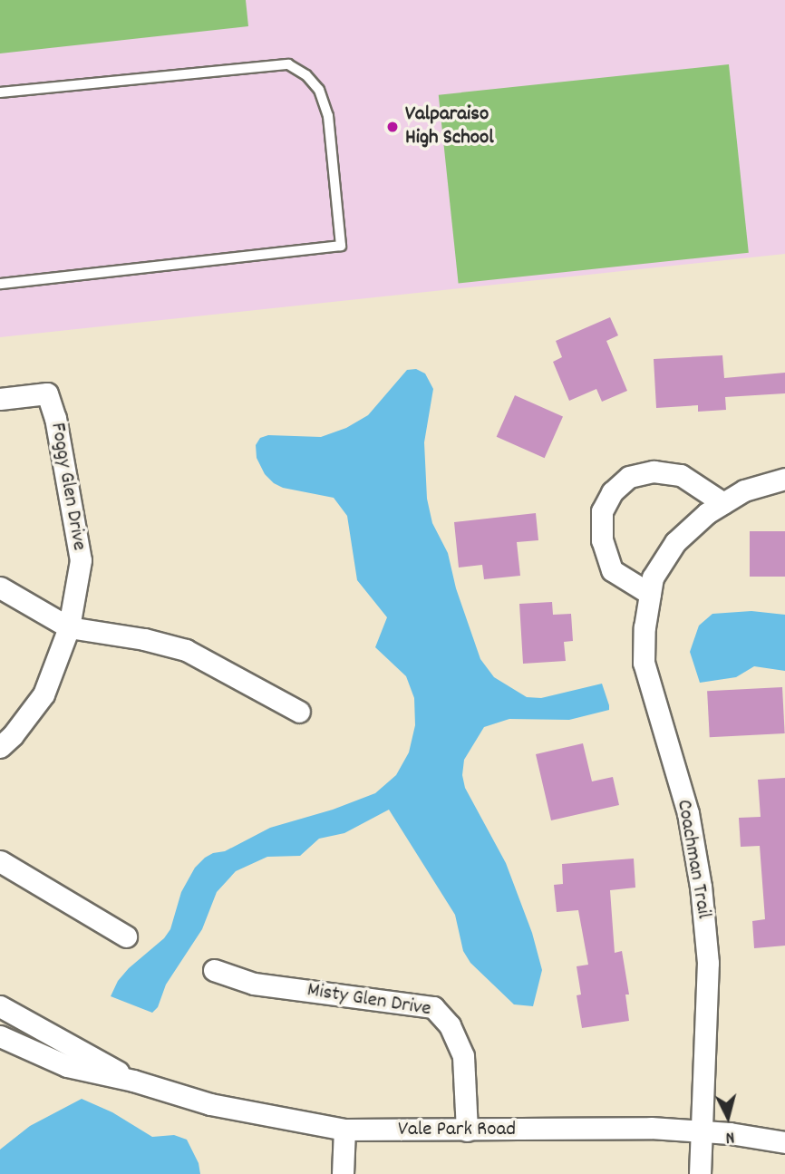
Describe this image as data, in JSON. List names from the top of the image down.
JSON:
{
  "streets": {
    "street": [
      "Foggy Glen Drive",
      "Coachman Trail",
      "Misty Glen Drive",
      "Vale Park Road"
    ]
  },
  "crossings": [
    ["Coachman Trail", "Vale Park Road"],
    ["Misty Glen Drive", "Vale Park Road"]
  ],
  "places": ["Valparaiso High School"],
  "north": "bottom"
}
